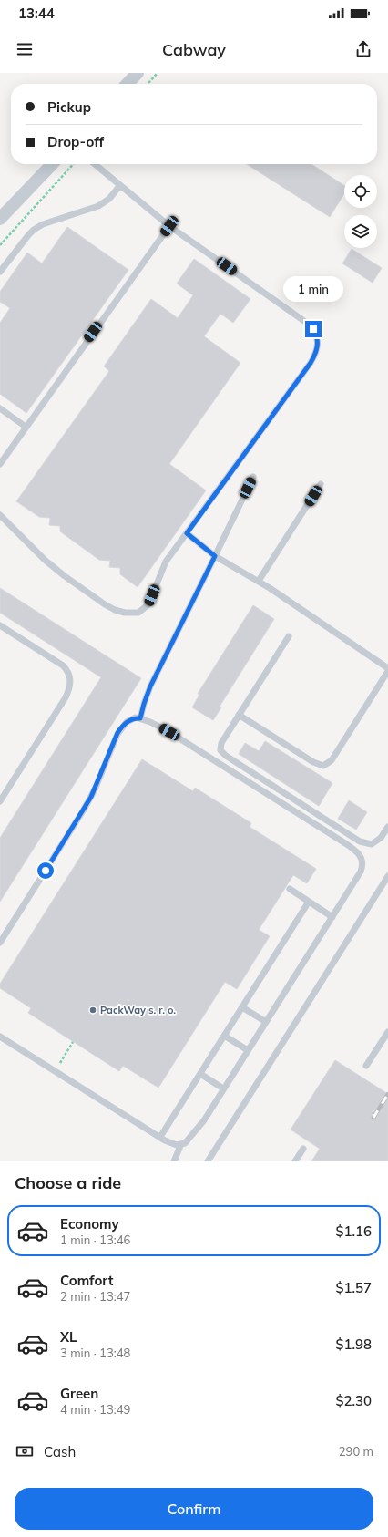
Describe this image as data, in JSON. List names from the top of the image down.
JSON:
{
  "places": ["PackWay s. r. o."],
  "page": {
    "status": "13:44",
    "header": "Cabway",
    "banner": ["Pickup", "Drop-off"],
    "bubble": "1 min",
    "heading": "Choose a ride",
    "list": [
      {
        "name": "Economy",
        "note": "1 min · 13:46",
        "value": "$1.16"
      },
      {
        "name": "Comfort",
        "note": "2 min · 13:47",
        "value": "$1.57"
      },
      {
        "name": "XL",
        "note": "3 min · 13:48",
        "value": "$1.98"
      },
      {
        "name": "Green",
        "note": "4 min · 13:49",
        "value": "$2.30"
      }
    ],
    "pay": ["Cash", "290 m"],
    "buttons": "Confirm"
  }
}
